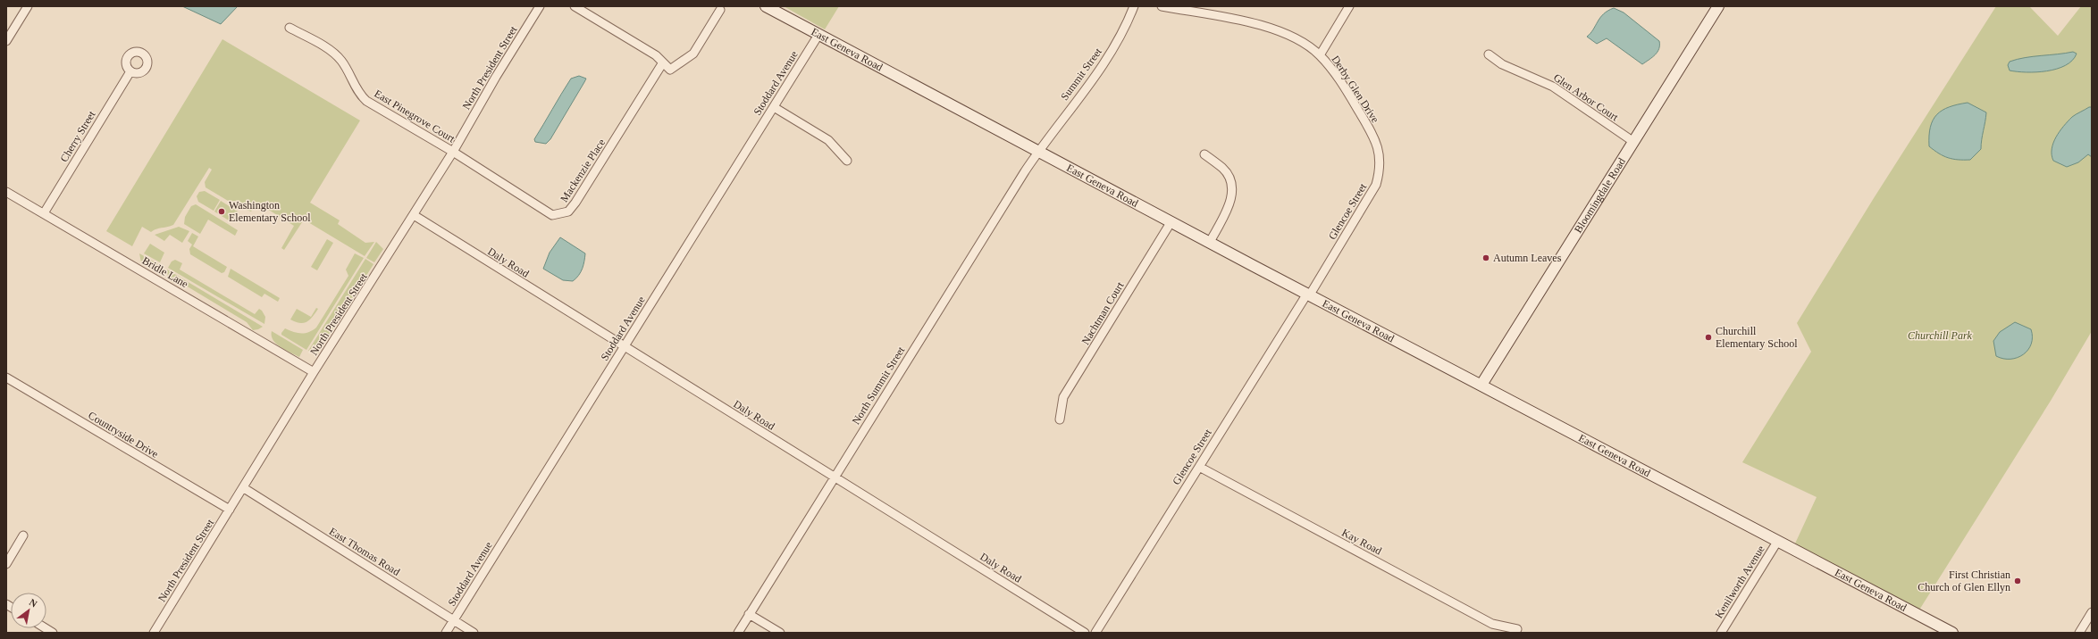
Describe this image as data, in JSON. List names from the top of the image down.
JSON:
{
  "streets": {
    "main road": ["East Geneva Road", "Bloomingdale Road"],
    "street": [
      "North President Street",
      "Summit Street",
      "Stoddard Avenue",
      "Derby Glen Drive",
      "Glen Arbor Court",
      "East Pinegrove Court",
      "Cherry Street",
      "Mackenzie Place",
      "Glencoe Street",
      "Daly Road",
      "Bridle Lane",
      "Nachtman Court",
      "North Summit Street",
      "Countryside Drive",
      "Kay Road",
      "East Thomas Road",
      "Kenilworth Avenue"
    ]
  },
  "crossings": [
    ["East Geneva Road", "Summit Street"],
    ["East Geneva Road", "Stoddard Avenue"],
    ["East Geneva Road", "Bloomingdale Road"],
    ["East Geneva Road", "Glencoe Street"],
    ["East Geneva Road", "Nachtman Court"],
    ["East Geneva Road", "North Summit Street"],
    ["East Geneva Road", "Kenilworth Avenue"],
    ["North President Street", "East Pinegrove Court"],
    ["North President Street", "Mackenzie Place"],
    ["North President Street", "Daly Road"],
    ["North President Street", "Bridle Lane"],
    ["North President Street", "Countryside Drive"],
    ["North President Street", "East Thomas Road"],
    ["Summit Street", "North Summit Street"],
    ["Stoddard Avenue", "Daly Road"],
    ["Stoddard Avenue", "East Thomas Road"],
    ["Derby Glen Drive", "Glencoe Street"],
    ["Glen Arbor Court", "Bloomingdale Road"],
    ["East Pinegrove Court", "Mackenzie Place"],
    ["Cherry Street", "Bridle Lane"],
    ["Glencoe Street", "Kay Road"],
    ["Daly Road", "North Summit Street"]
  ],
  "parks": ["Churchill Park"],
  "places": [
    "Washington Elementary School",
    "Autumn Leaves",
    "Churchill Elementary School",
    "First Christian Church of Glen Ellyn"
  ],
  "north": "top right"
}
